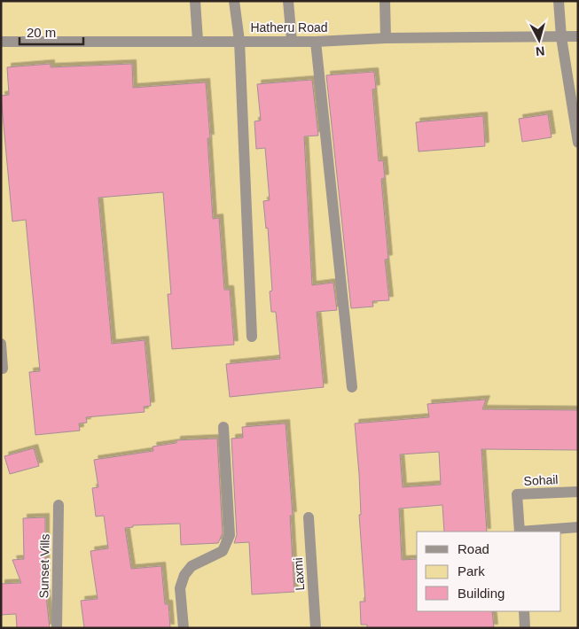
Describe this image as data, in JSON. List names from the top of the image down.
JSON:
{
  "streets": {
    "street": [
      "Hatheru Road",
      "Sohail",
      "Sunset Vills",
      "Laxmi"
    ]
  },
  "legend": ["Road", "Park", "Building"],
  "scale_bar": "20 m",
  "north": "bottom"
}
